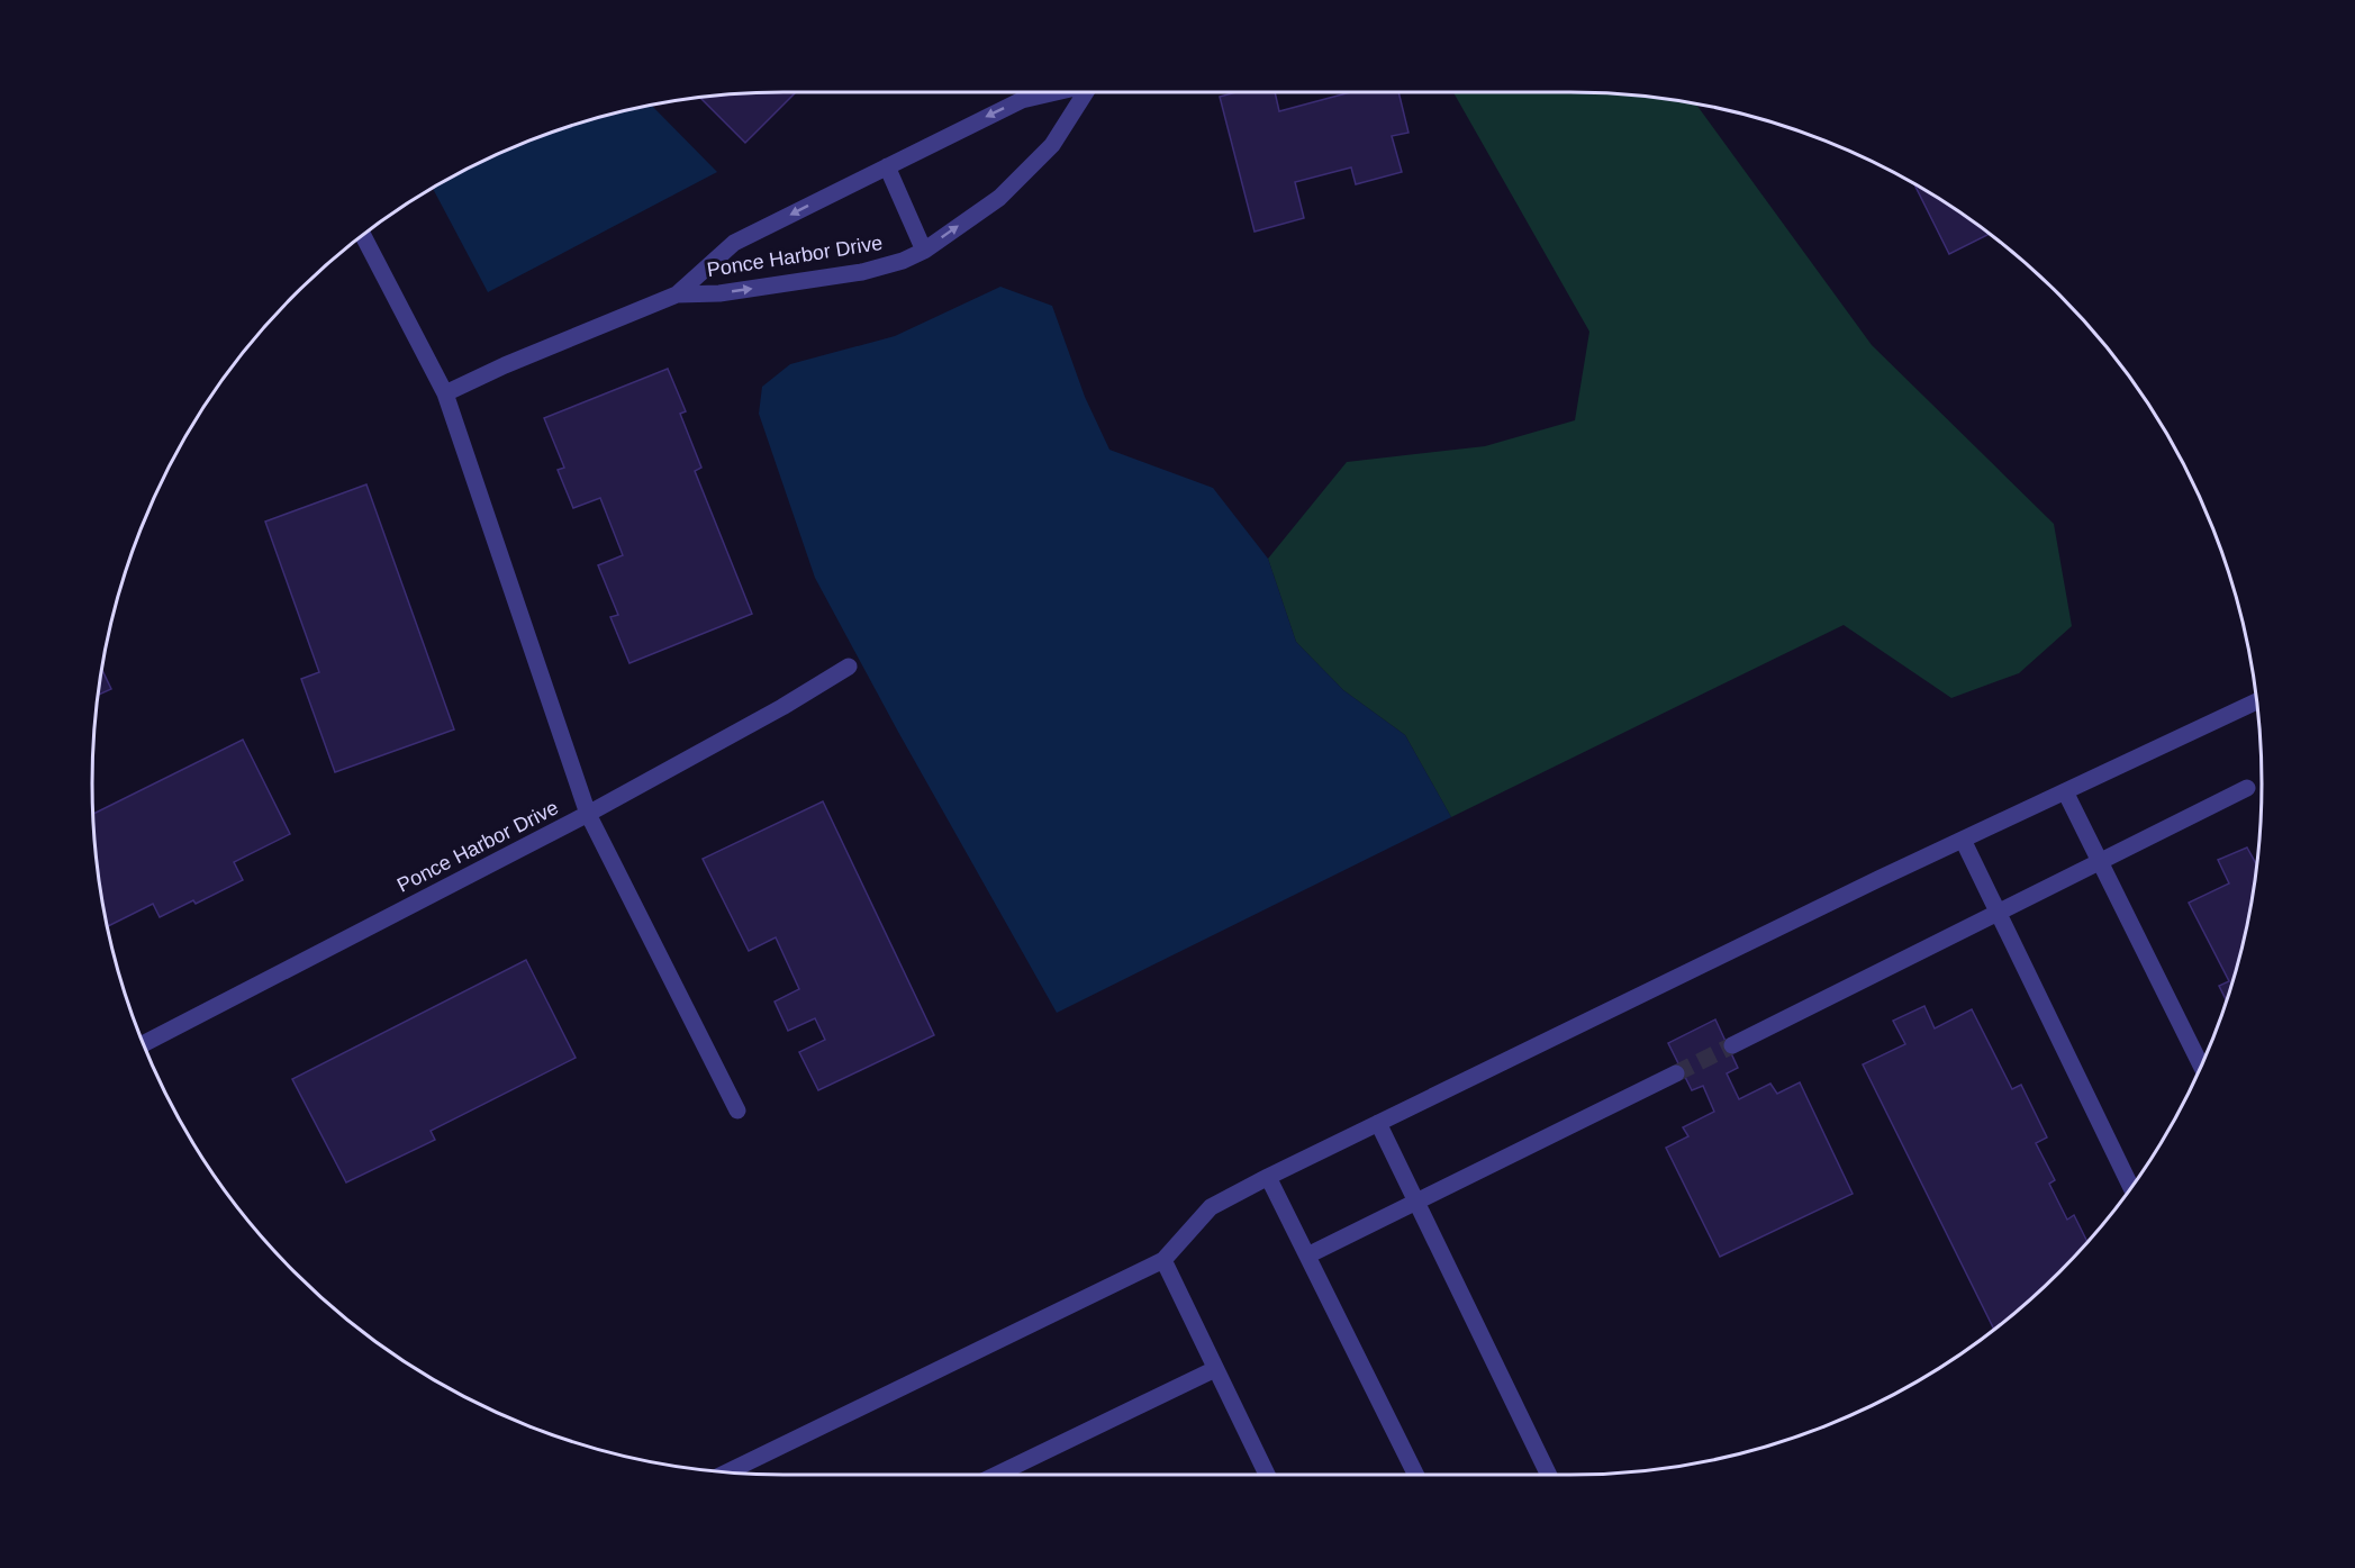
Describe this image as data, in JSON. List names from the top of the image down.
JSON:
{
  "streets": {
    "street": ["Ponce Harbor Drive"]
  }
}
